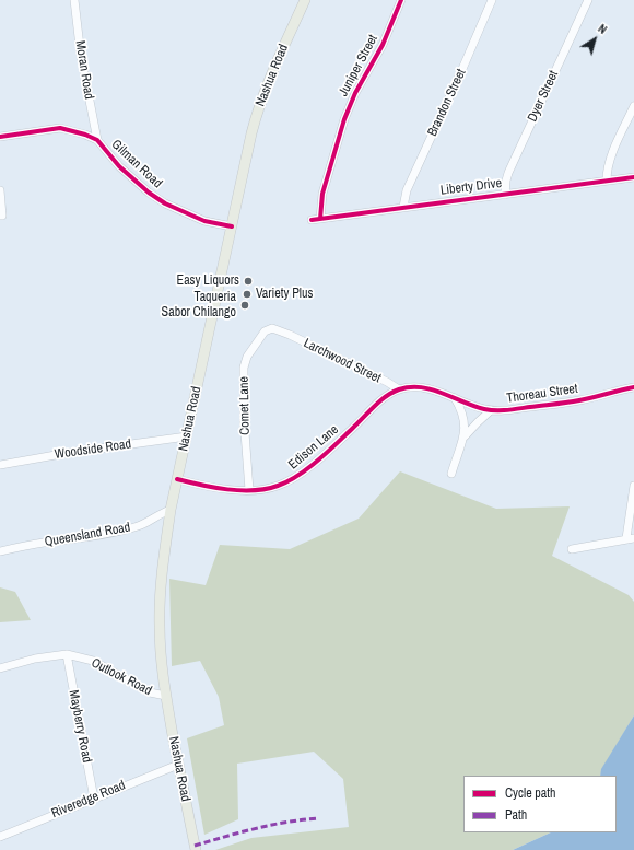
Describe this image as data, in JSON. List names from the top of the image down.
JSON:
{
  "streets": {
    "main road": ["Nashua Road"],
    "street": [
      "Juniper Street",
      "Moran Road",
      "Dyer Street",
      "Brandon Street",
      "Gilman Road",
      "Liberty Drive",
      "Larchwood Street",
      "Thoreau Street",
      "Comet Lane",
      "Edison Lane",
      "Woodside Road",
      "Queensland Road",
      "Outlook Road",
      "Mayberry Road",
      "Riveredge Road"
    ]
  },
  "crossings": [
    ["Juniper Street", "Liberty Drive"],
    ["Moran Road", "Gilman Road"],
    ["Nashua Road", "Gilman Road"],
    ["Nashua Road", "Edison Lane"],
    ["Nashua Road", "Woodside Road"],
    ["Nashua Road", "Queensland Road"],
    ["Nashua Road", "Outlook Road"],
    ["Nashua Road", "Riveredge Road"],
    ["Dyer Street", "Liberty Drive"],
    ["Brandon Street", "Liberty Drive"],
    ["Larchwood Street", "Comet Lane"],
    ["Larchwood Street", "Edison Lane"],
    ["Comet Lane", "Edison Lane"],
    ["Outlook Road", "Mayberry Road"],
    ["Mayberry Road", "Riveredge Road"]
  ],
  "places": ["Easy Liquors", "Variety Plus", "Taqueria Sabor Chilango"],
  "legend": ["Cycle path", "Path"],
  "north": "top right"
}
